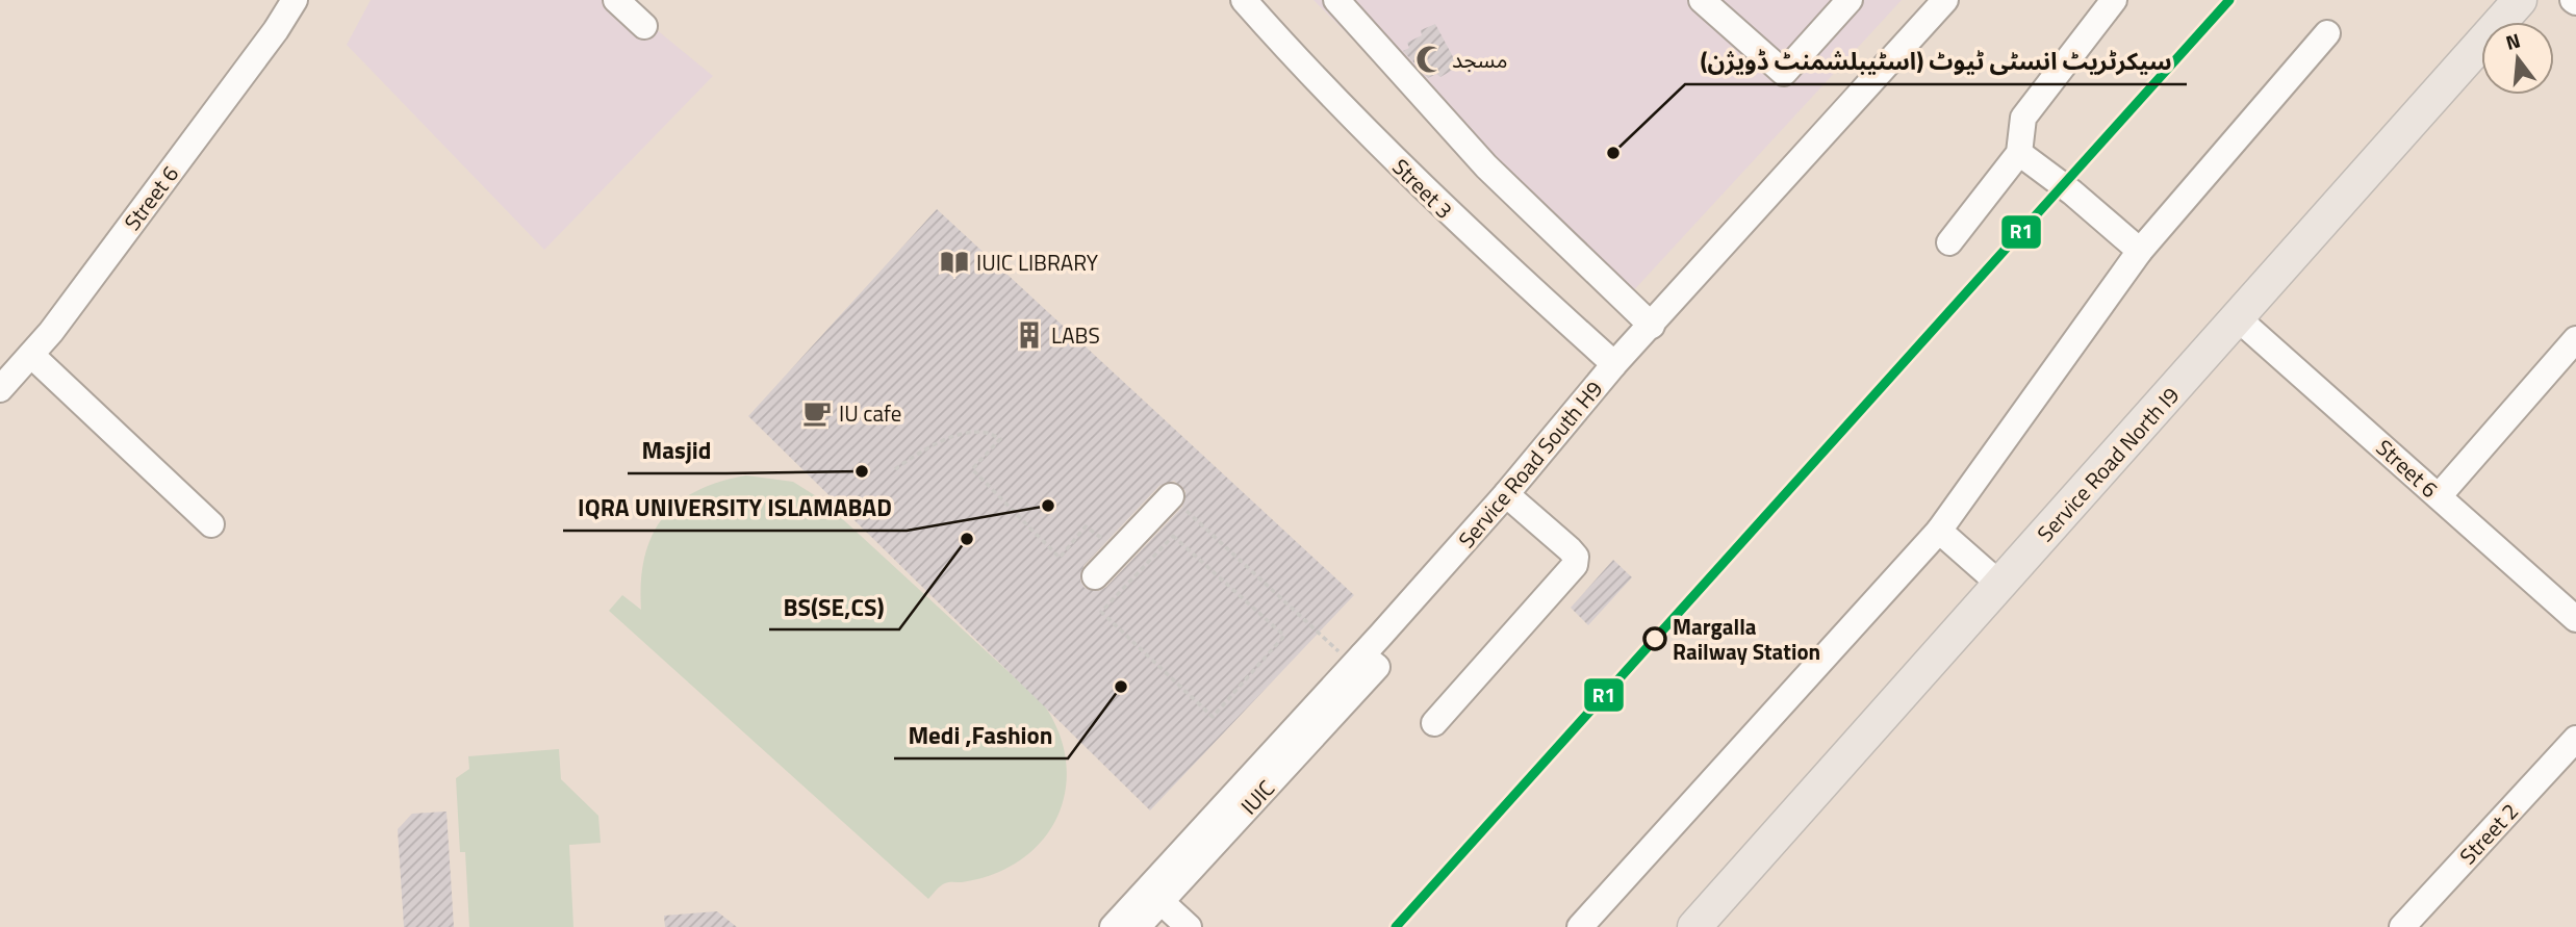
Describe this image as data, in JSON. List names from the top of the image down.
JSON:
{
  "streets": {
    "main road": ["Service Road North I9"],
    "street": [
      "Street 3",
      "Street 6",
      "Service Road South H9",
      "IUIC",
      "Street 2"
    ]
  },
  "crossings": [
    ["Street 3", "Service Road South H9"],
    ["Street 6", "Service Road North I9"],
    ["Service Road South H9", "IUIC"]
  ],
  "places": {
    "mosque": ["مسجد"],
    "other": [
      "سیکرٹریٹ انسٹی ٹیوٹ (اسٹیبلشمنٹ ڈویژن)",
      "Masjid",
      "IQRA UNIVERSITY ISLAMABAD",
      "BS(SE,CS)",
      "Margalla Railway Station",
      "Medi ,Fashion"
    ],
    "library": ["IUIC LIBRARY"],
    "building": ["LABS"],
    "cafe": ["IU cafe"]
  },
  "lines": ["transit line R1"],
  "north": "top"
}
